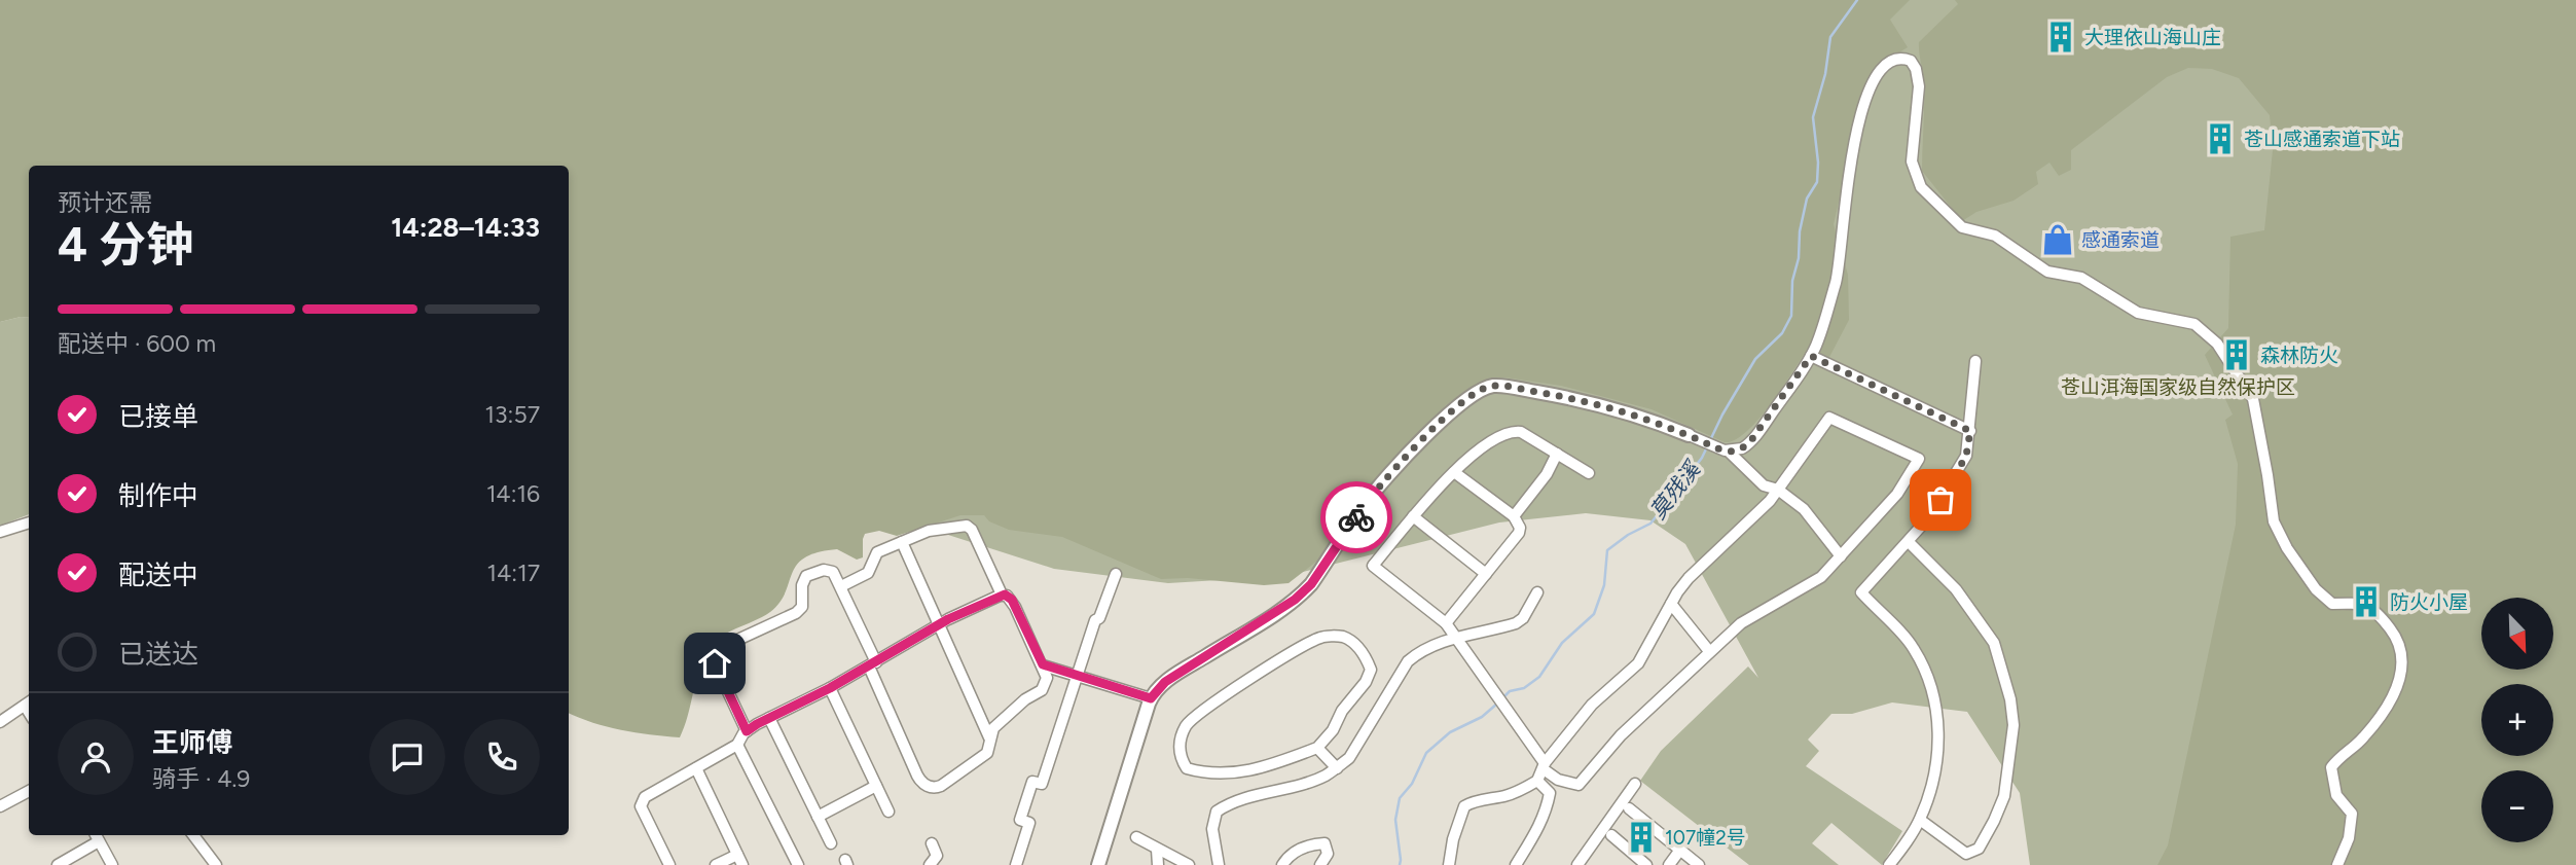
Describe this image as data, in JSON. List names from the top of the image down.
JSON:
{
  "water": ["莫残溪"],
  "parks": ["苍山洱海国家级自然保护区"],
  "places": {
    "building": [
      "大理依山海山庄",
      "苍山感通索道下站",
      "森林防火",
      "防火小屋",
      "107幢2号"
    ],
    "shop": ["感通索道"]
  },
  "north": "bottom right",
  "page": {
    "heading": ["4 分钟", "预计还需", "14:28–14:33"],
    "panel": ["王师傅", "骑手 · 4.9"],
    "bar": "配送中 · 600 m",
    "list": [
      ["已接单", "13:57"],
      ["制作中", "14:16"],
      ["配送中", "14:17"],
      "已送达"
    ],
    "map_buttons": ["+", "−"]
  }
}
